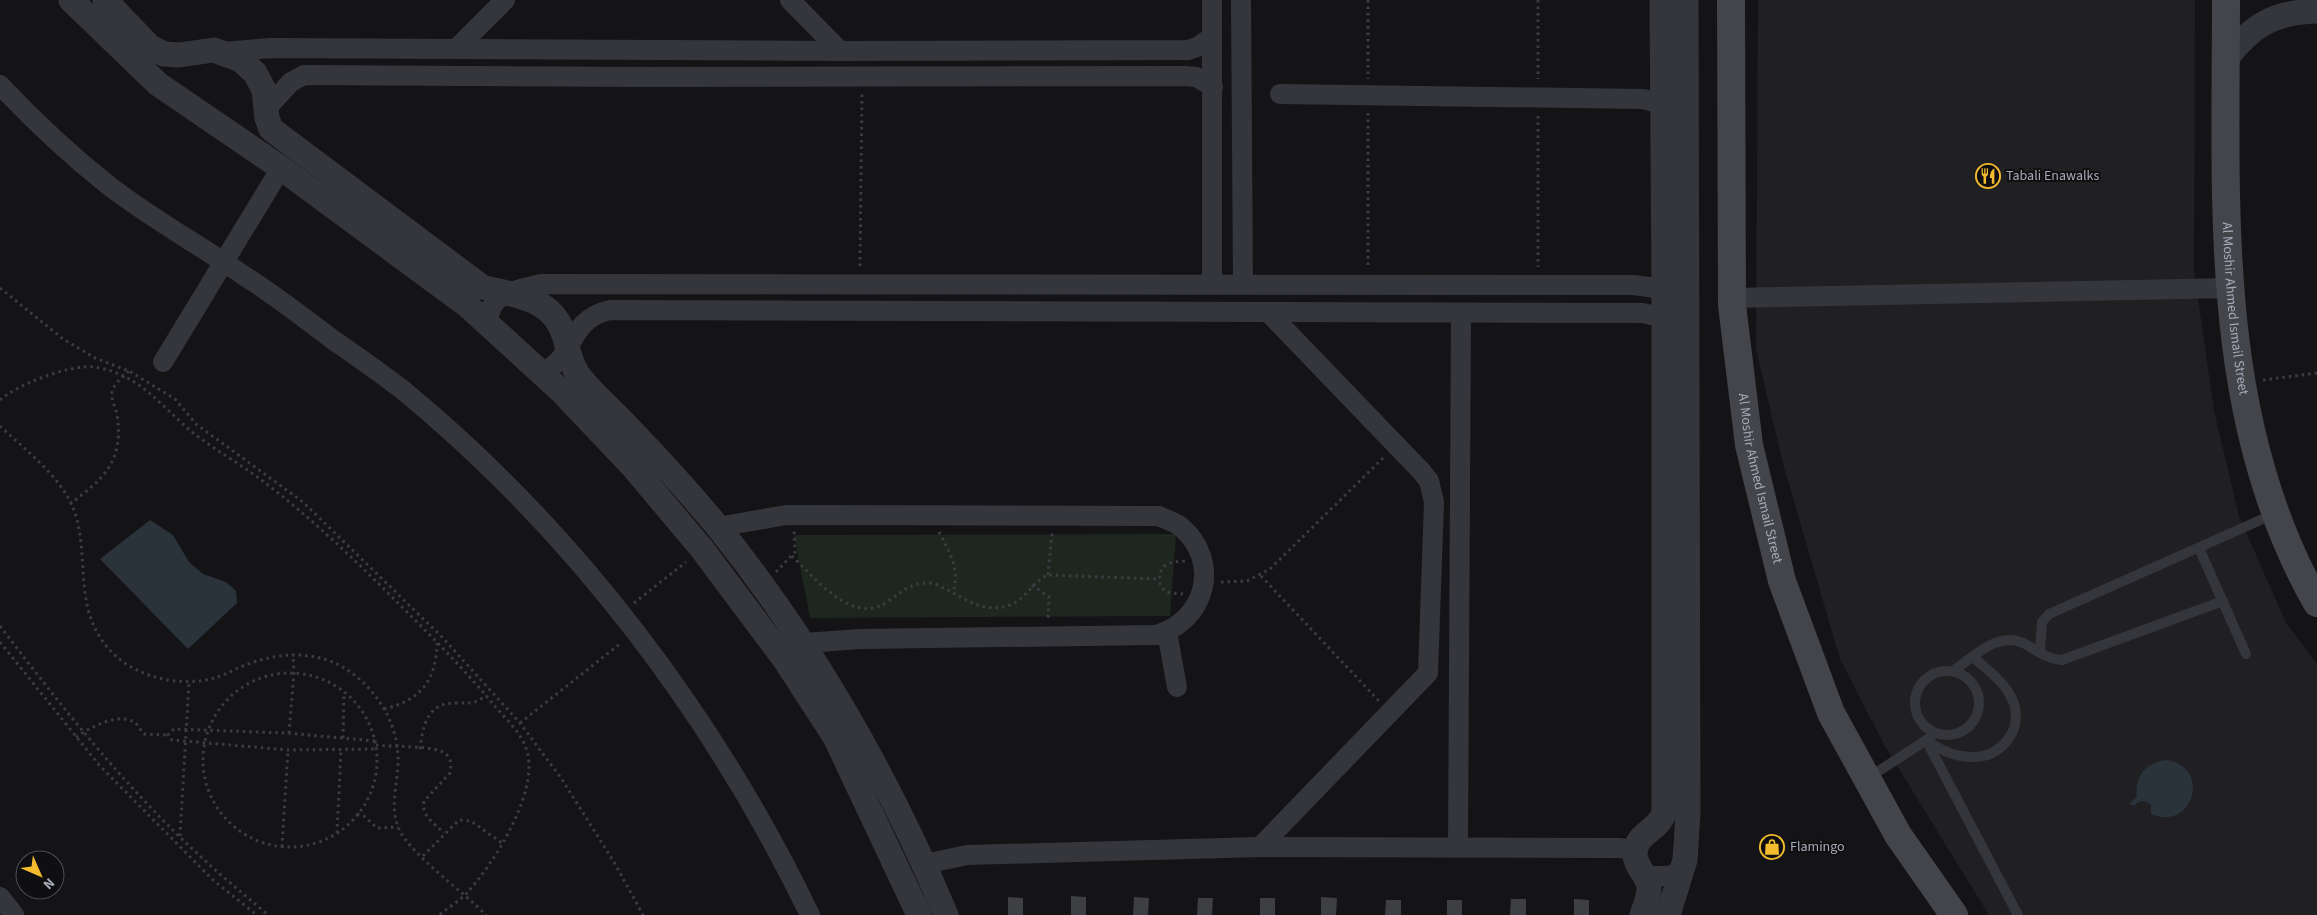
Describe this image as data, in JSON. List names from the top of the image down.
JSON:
{
  "streets": {
    "main road": ["Al Moshir Ahmed Ismail Street"]
  },
  "places": {
    "restaurant": ["Tabali Enawalks"],
    "shop": ["Flamingo"]
  },
  "north": "bottom right"
}
